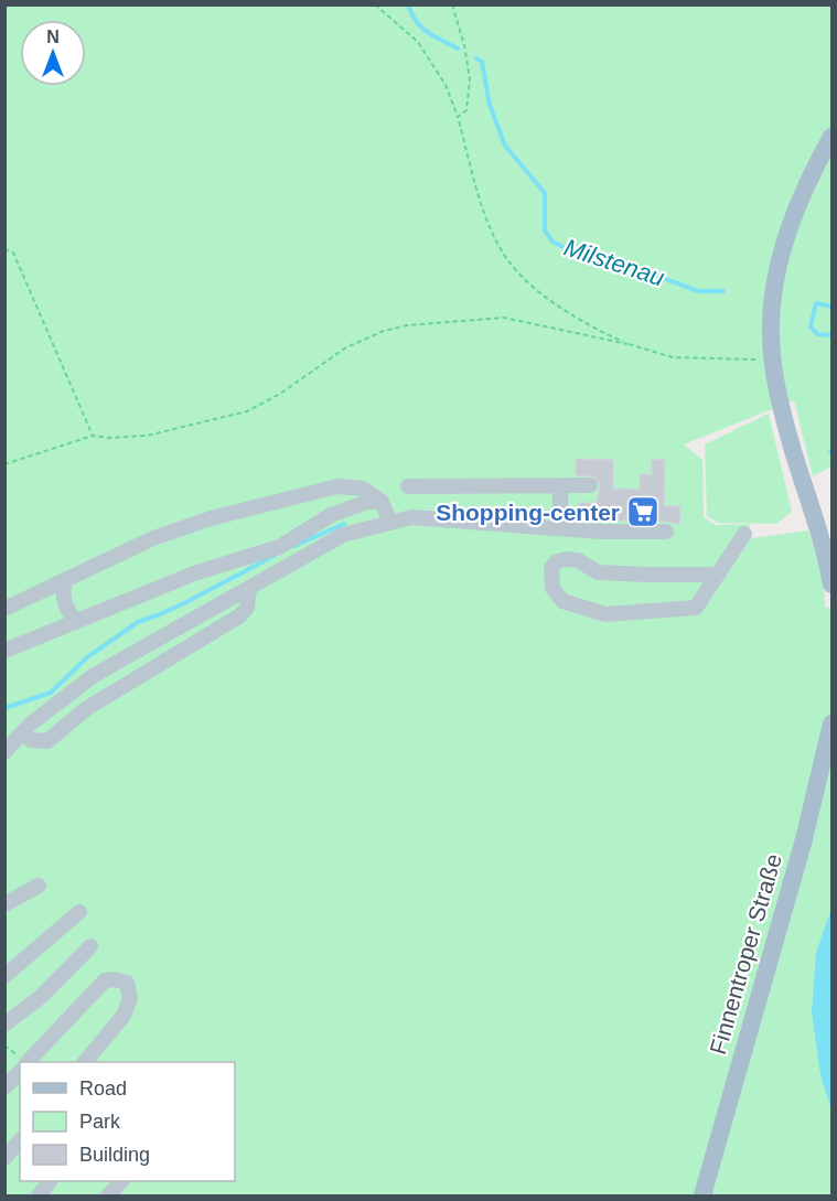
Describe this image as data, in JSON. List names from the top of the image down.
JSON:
{
  "streets": {
    "main road": ["Finnentroper Straße"]
  },
  "water": ["Milstenau"],
  "places": {
    "supermarket": ["Shopping-center"]
  },
  "legend": ["Road", "Park", "Building"],
  "north": "top"
}
